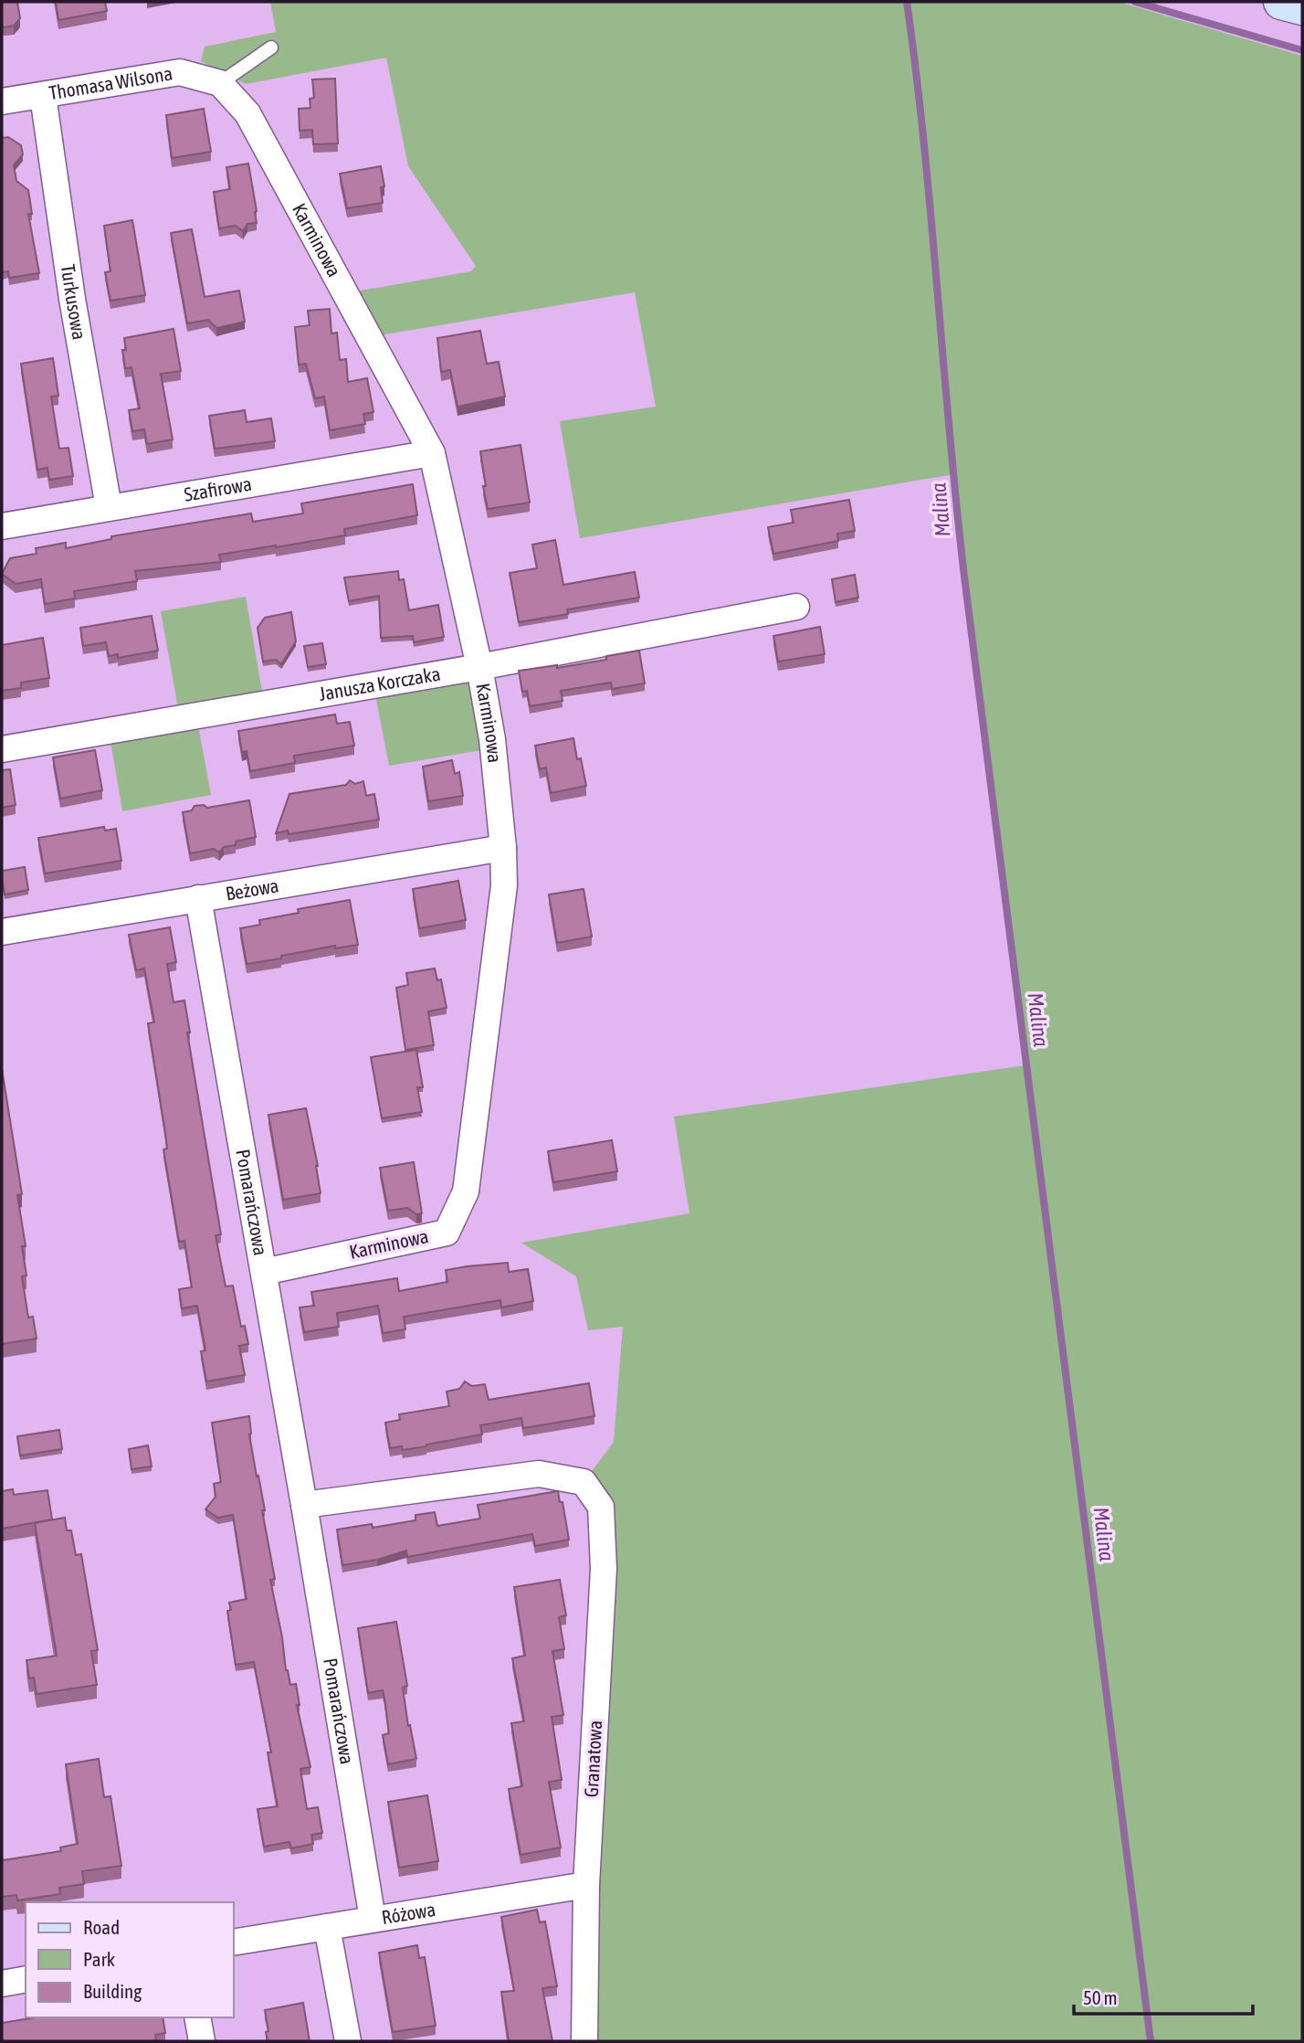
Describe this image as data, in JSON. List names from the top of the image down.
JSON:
{
  "streets": {
    "street": [
      "Thomasa Wilsona",
      "Karminowa",
      "Turkusowa",
      "Szafirowa",
      "Janusza Korczaka",
      "Beżowa",
      "Pomarańczowa",
      "Granatowa",
      "Różowa"
    ]
  },
  "crossings": [
    ["Thomasa Wilsona", "Karminowa"],
    ["Thomasa Wilsona", "Turkusowa"],
    ["Karminowa", "Szafirowa"],
    ["Karminowa", "Janusza Korczaka"],
    ["Karminowa", "Beżowa"],
    ["Karminowa", "Pomarańczowa"],
    ["Turkusowa", "Szafirowa"],
    ["Beżowa", "Pomarańczowa"],
    ["Pomarańczowa", "Granatowa"],
    ["Pomarańczowa", "Różowa"],
    ["Granatowa", "Różowa"]
  ],
  "water": ["Malina"],
  "legend": ["Road", "Park", "Building"],
  "scale_bar": "50 m"
}
